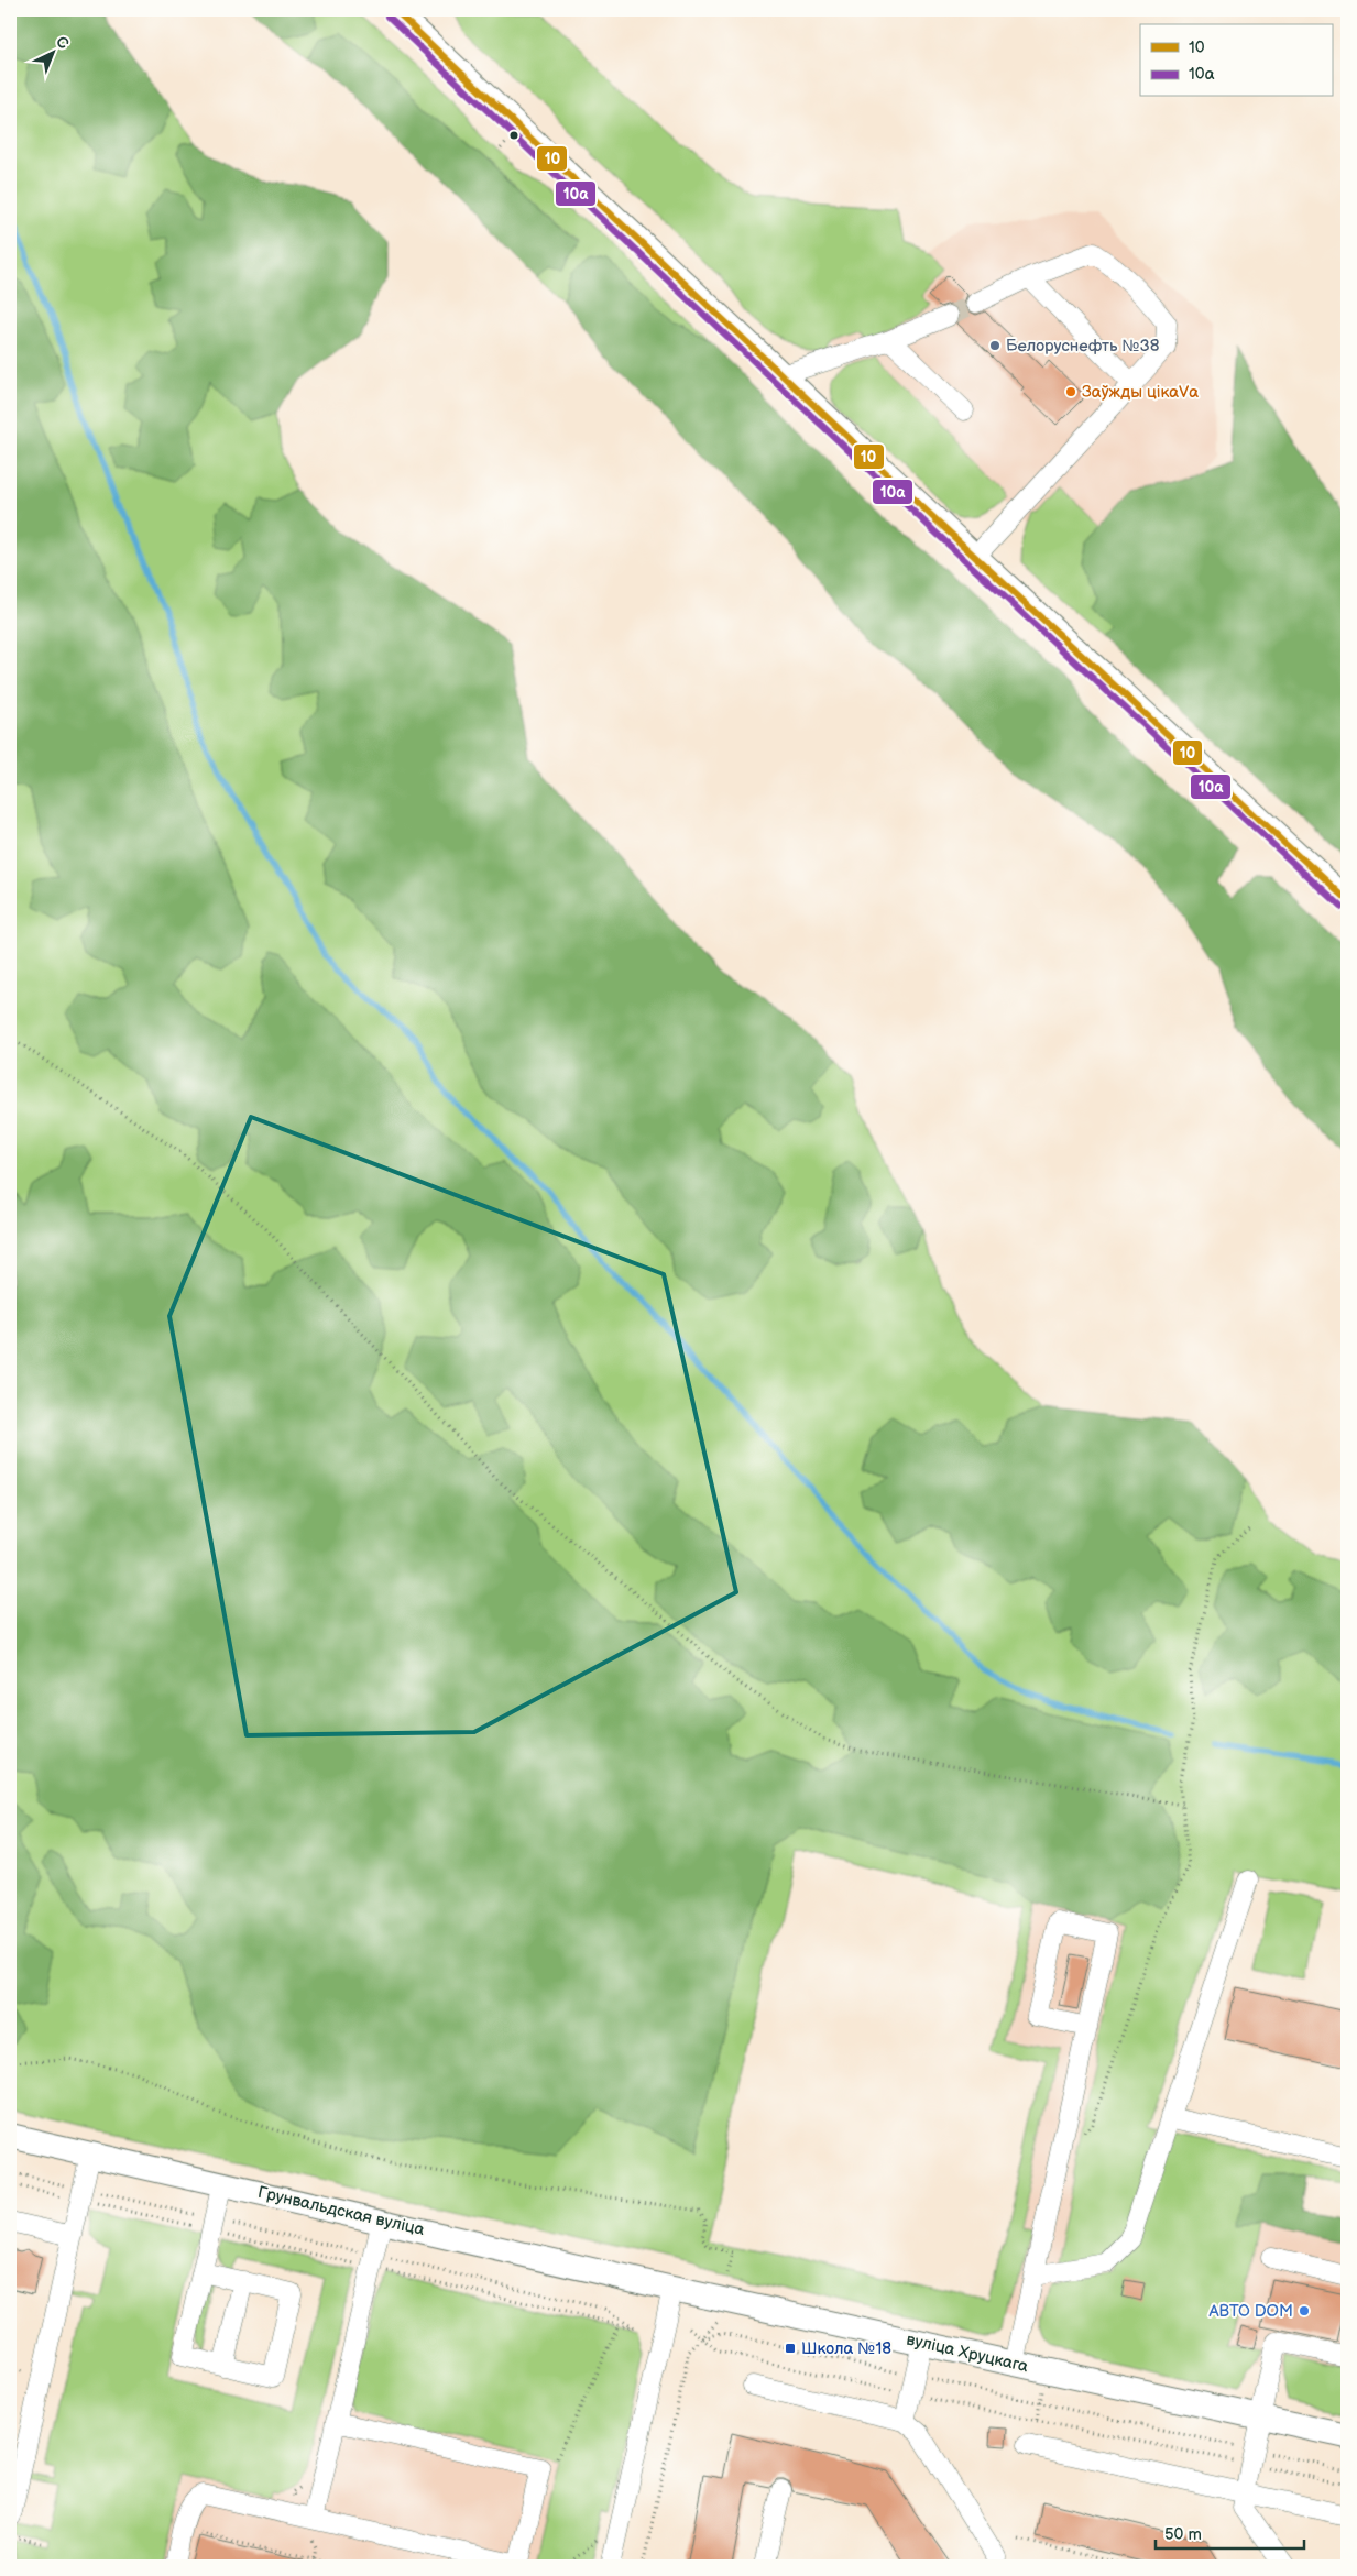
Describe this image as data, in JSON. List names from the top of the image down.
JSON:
{
  "streets": {
    "main road": ["Грунвальдская вуліца", "вуліца Хруцкага"]
  },
  "crossings": [
    ["Грунвальдская вуліца", "вуліца Хруцкага"]
  ],
  "places": {
    "other": ["Белоруснефть №38", "Заўжды цікаVа", "АВТО DOM"],
    "transit": ["Школа №18"]
  },
  "lines": ["transit line 10", "transit line 10а"],
  "legend": ["10", "10а"],
  "scale_bar": "50 m",
  "north": "top right"
}
